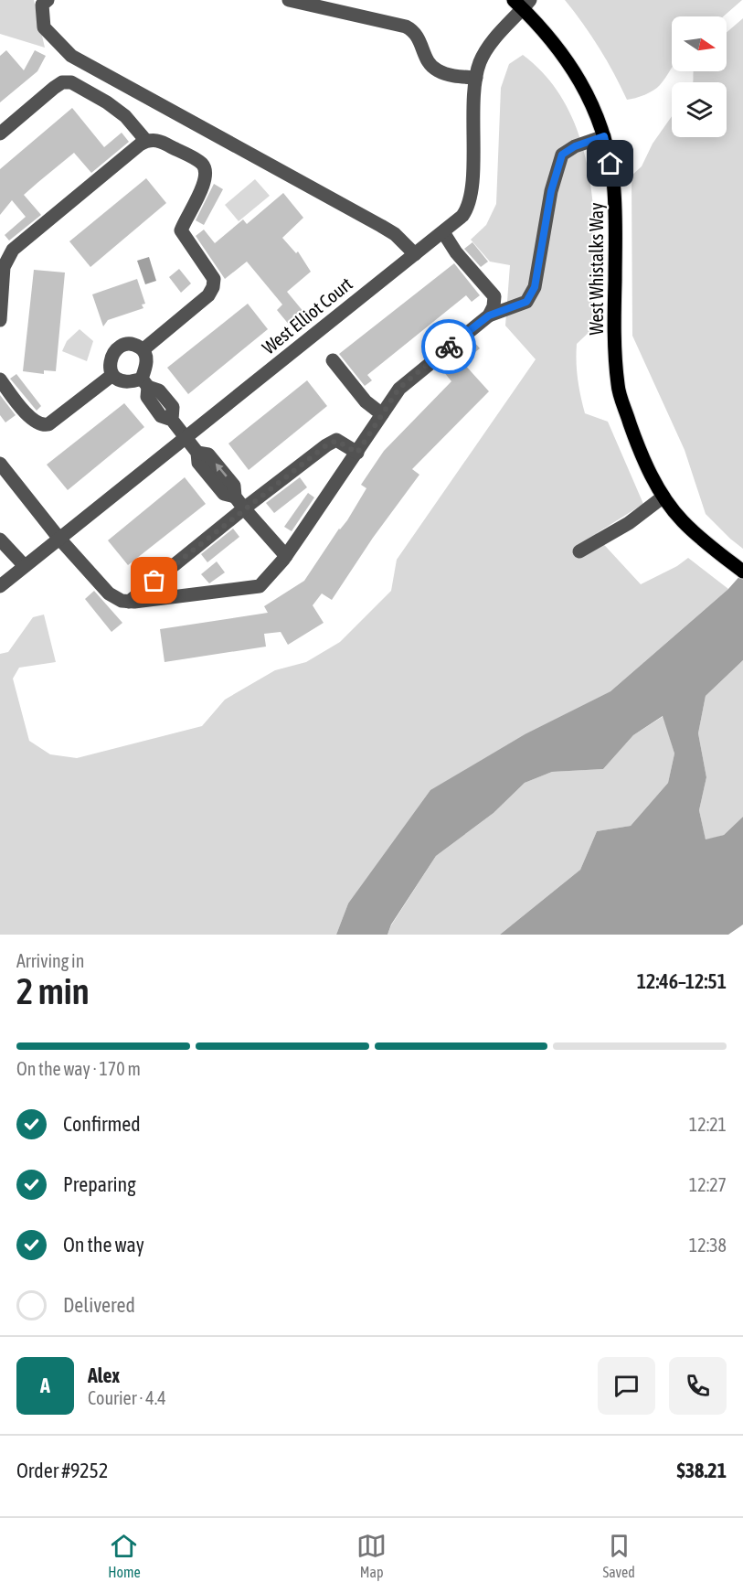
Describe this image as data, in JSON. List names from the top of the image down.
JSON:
{
  "streets": {
    "main road": ["West Whistalks Way"],
    "street": ["West Elliot Court"]
  },
  "crossings": [
    ["West Whistalks Way", "West Elliot Court"]
  ],
  "north": "right",
  "page": {
    "heading": ["2 min", "Arriving in", "12:46–12:51"],
    "panel": [
      "Alex",
      "Courier · 4.4",
      "Order #9252",
      "$38.21"
    ],
    "bar": "On the way · 170 m",
    "list": [
      ["Confirmed", "12:21"],
      ["Preparing", "12:27"],
      ["On the way", "12:38"],
      "Delivered"
    ],
    "round": "A",
    "tabs": ["Home", "Map", "Saved"]
  }
}
